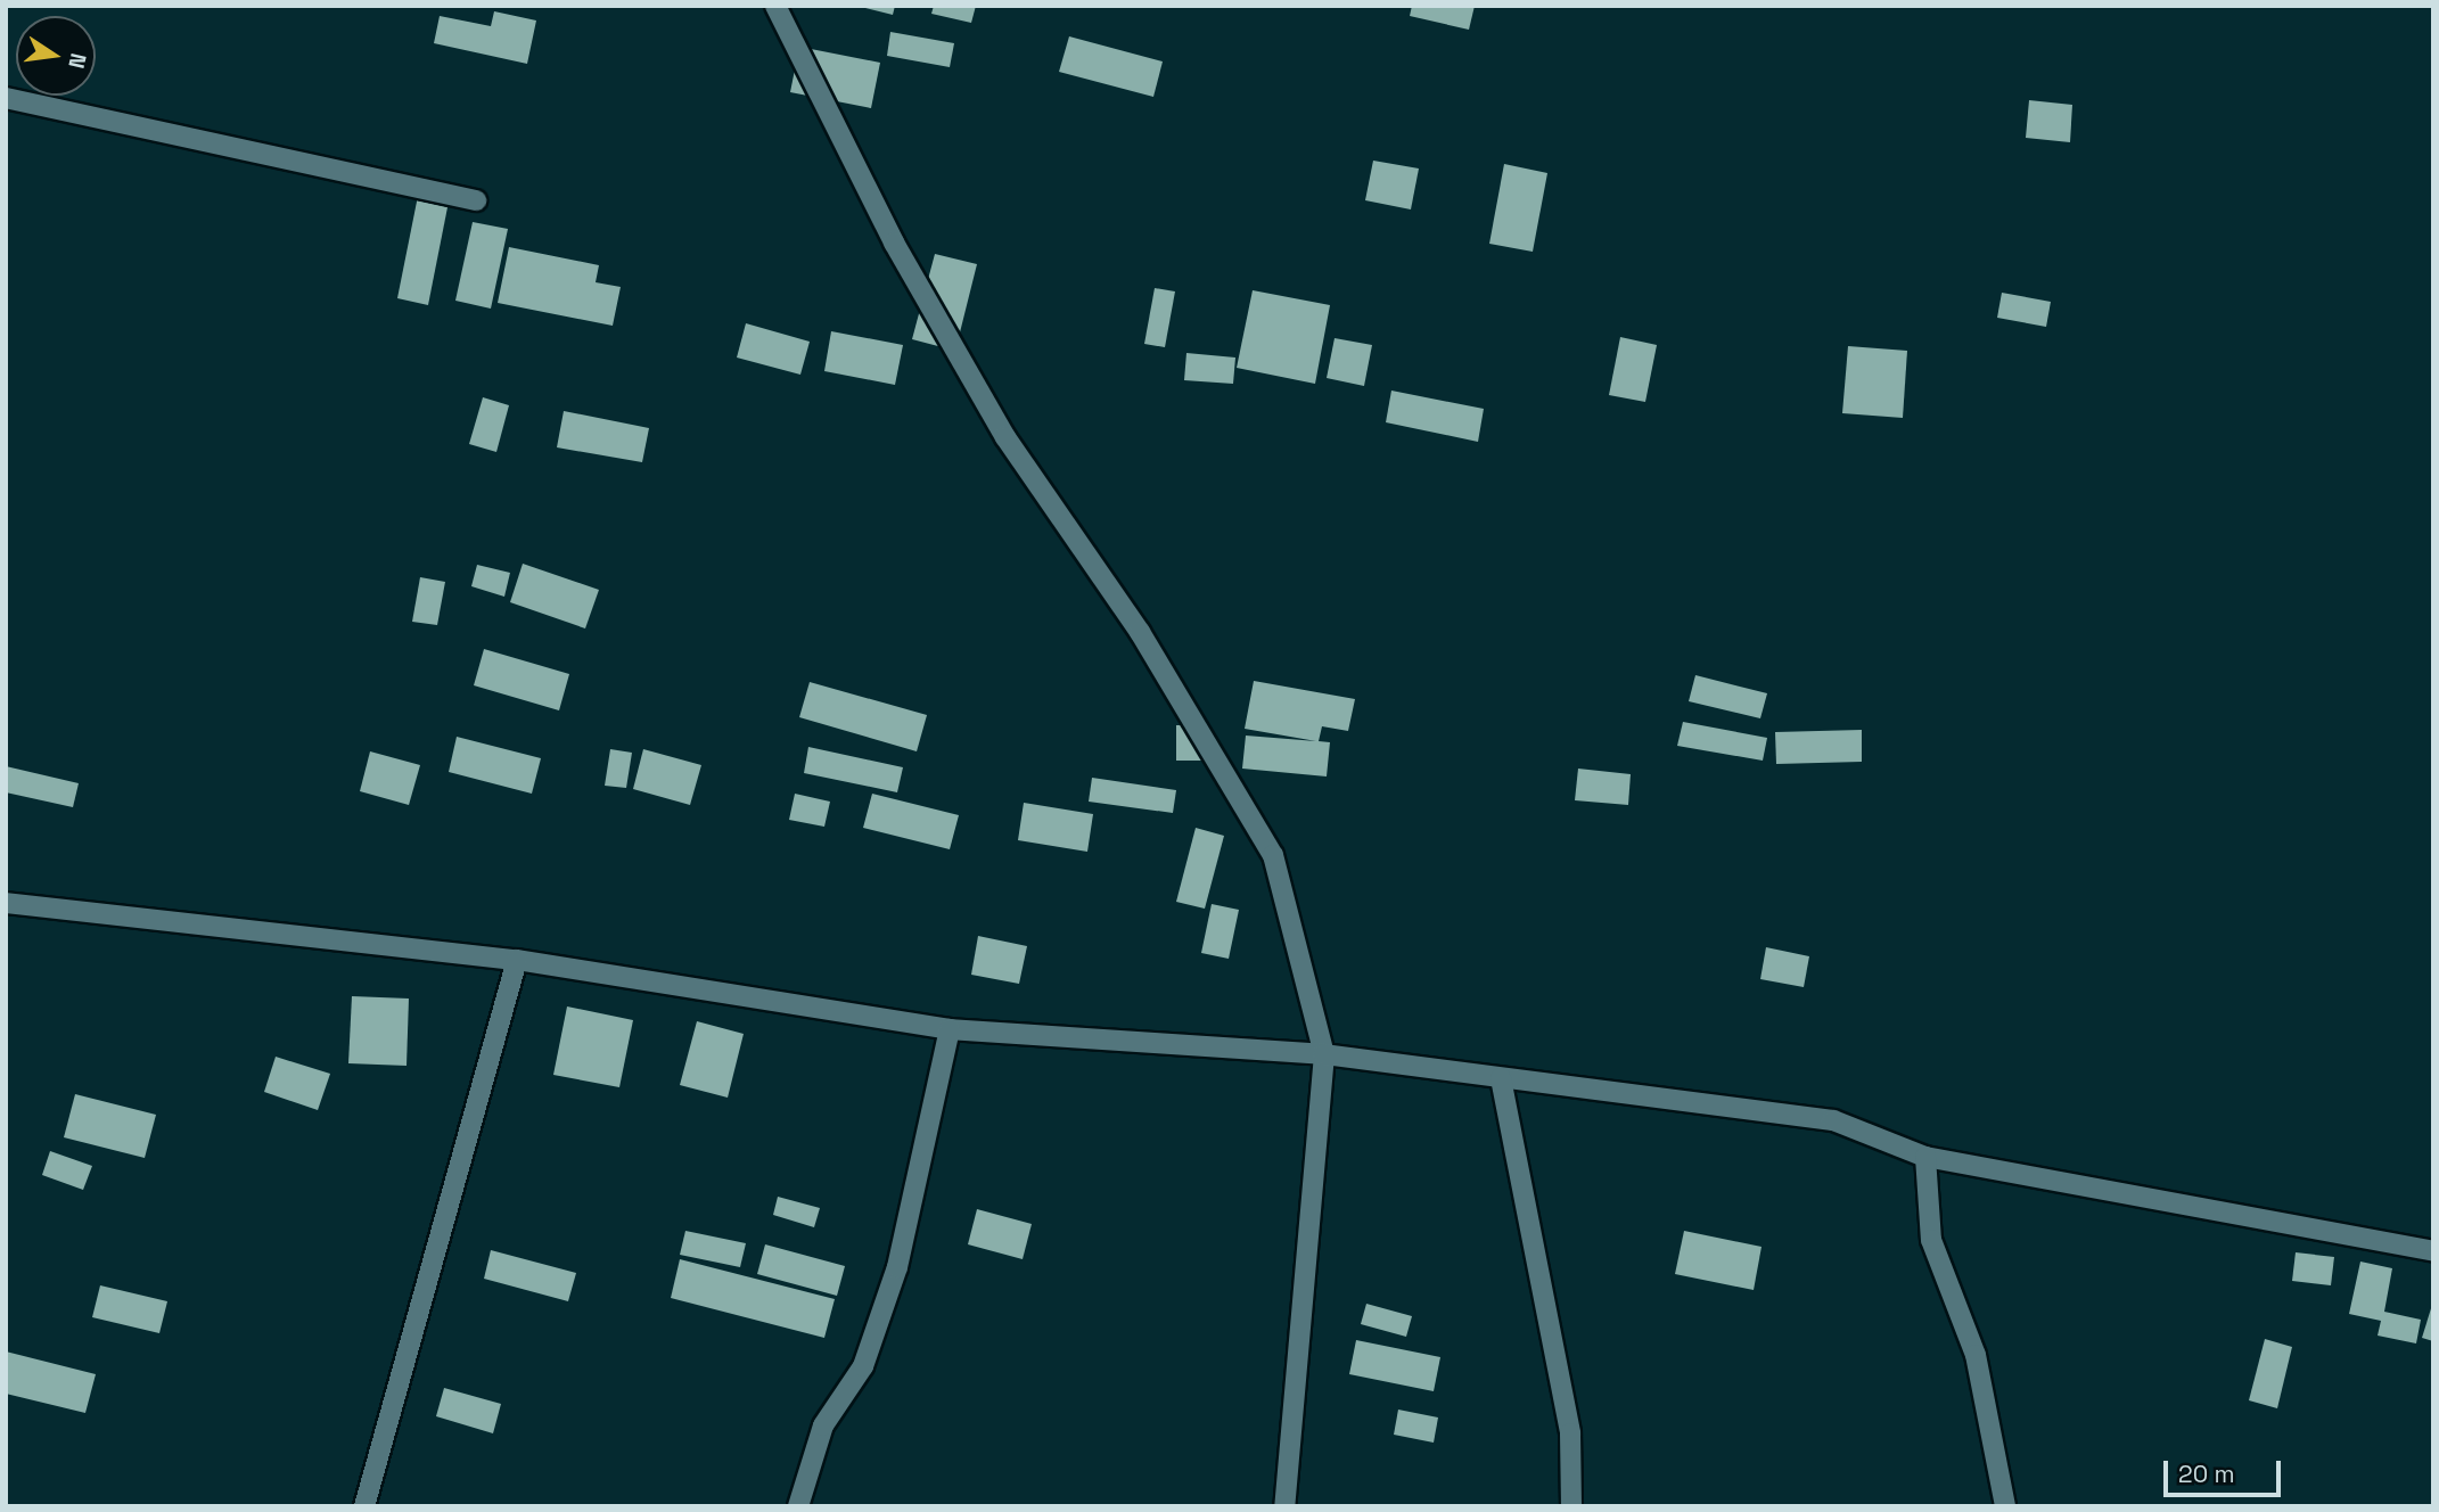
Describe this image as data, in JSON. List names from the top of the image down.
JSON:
{
  "scale_bar": "20 m",
  "north": "right"
}
